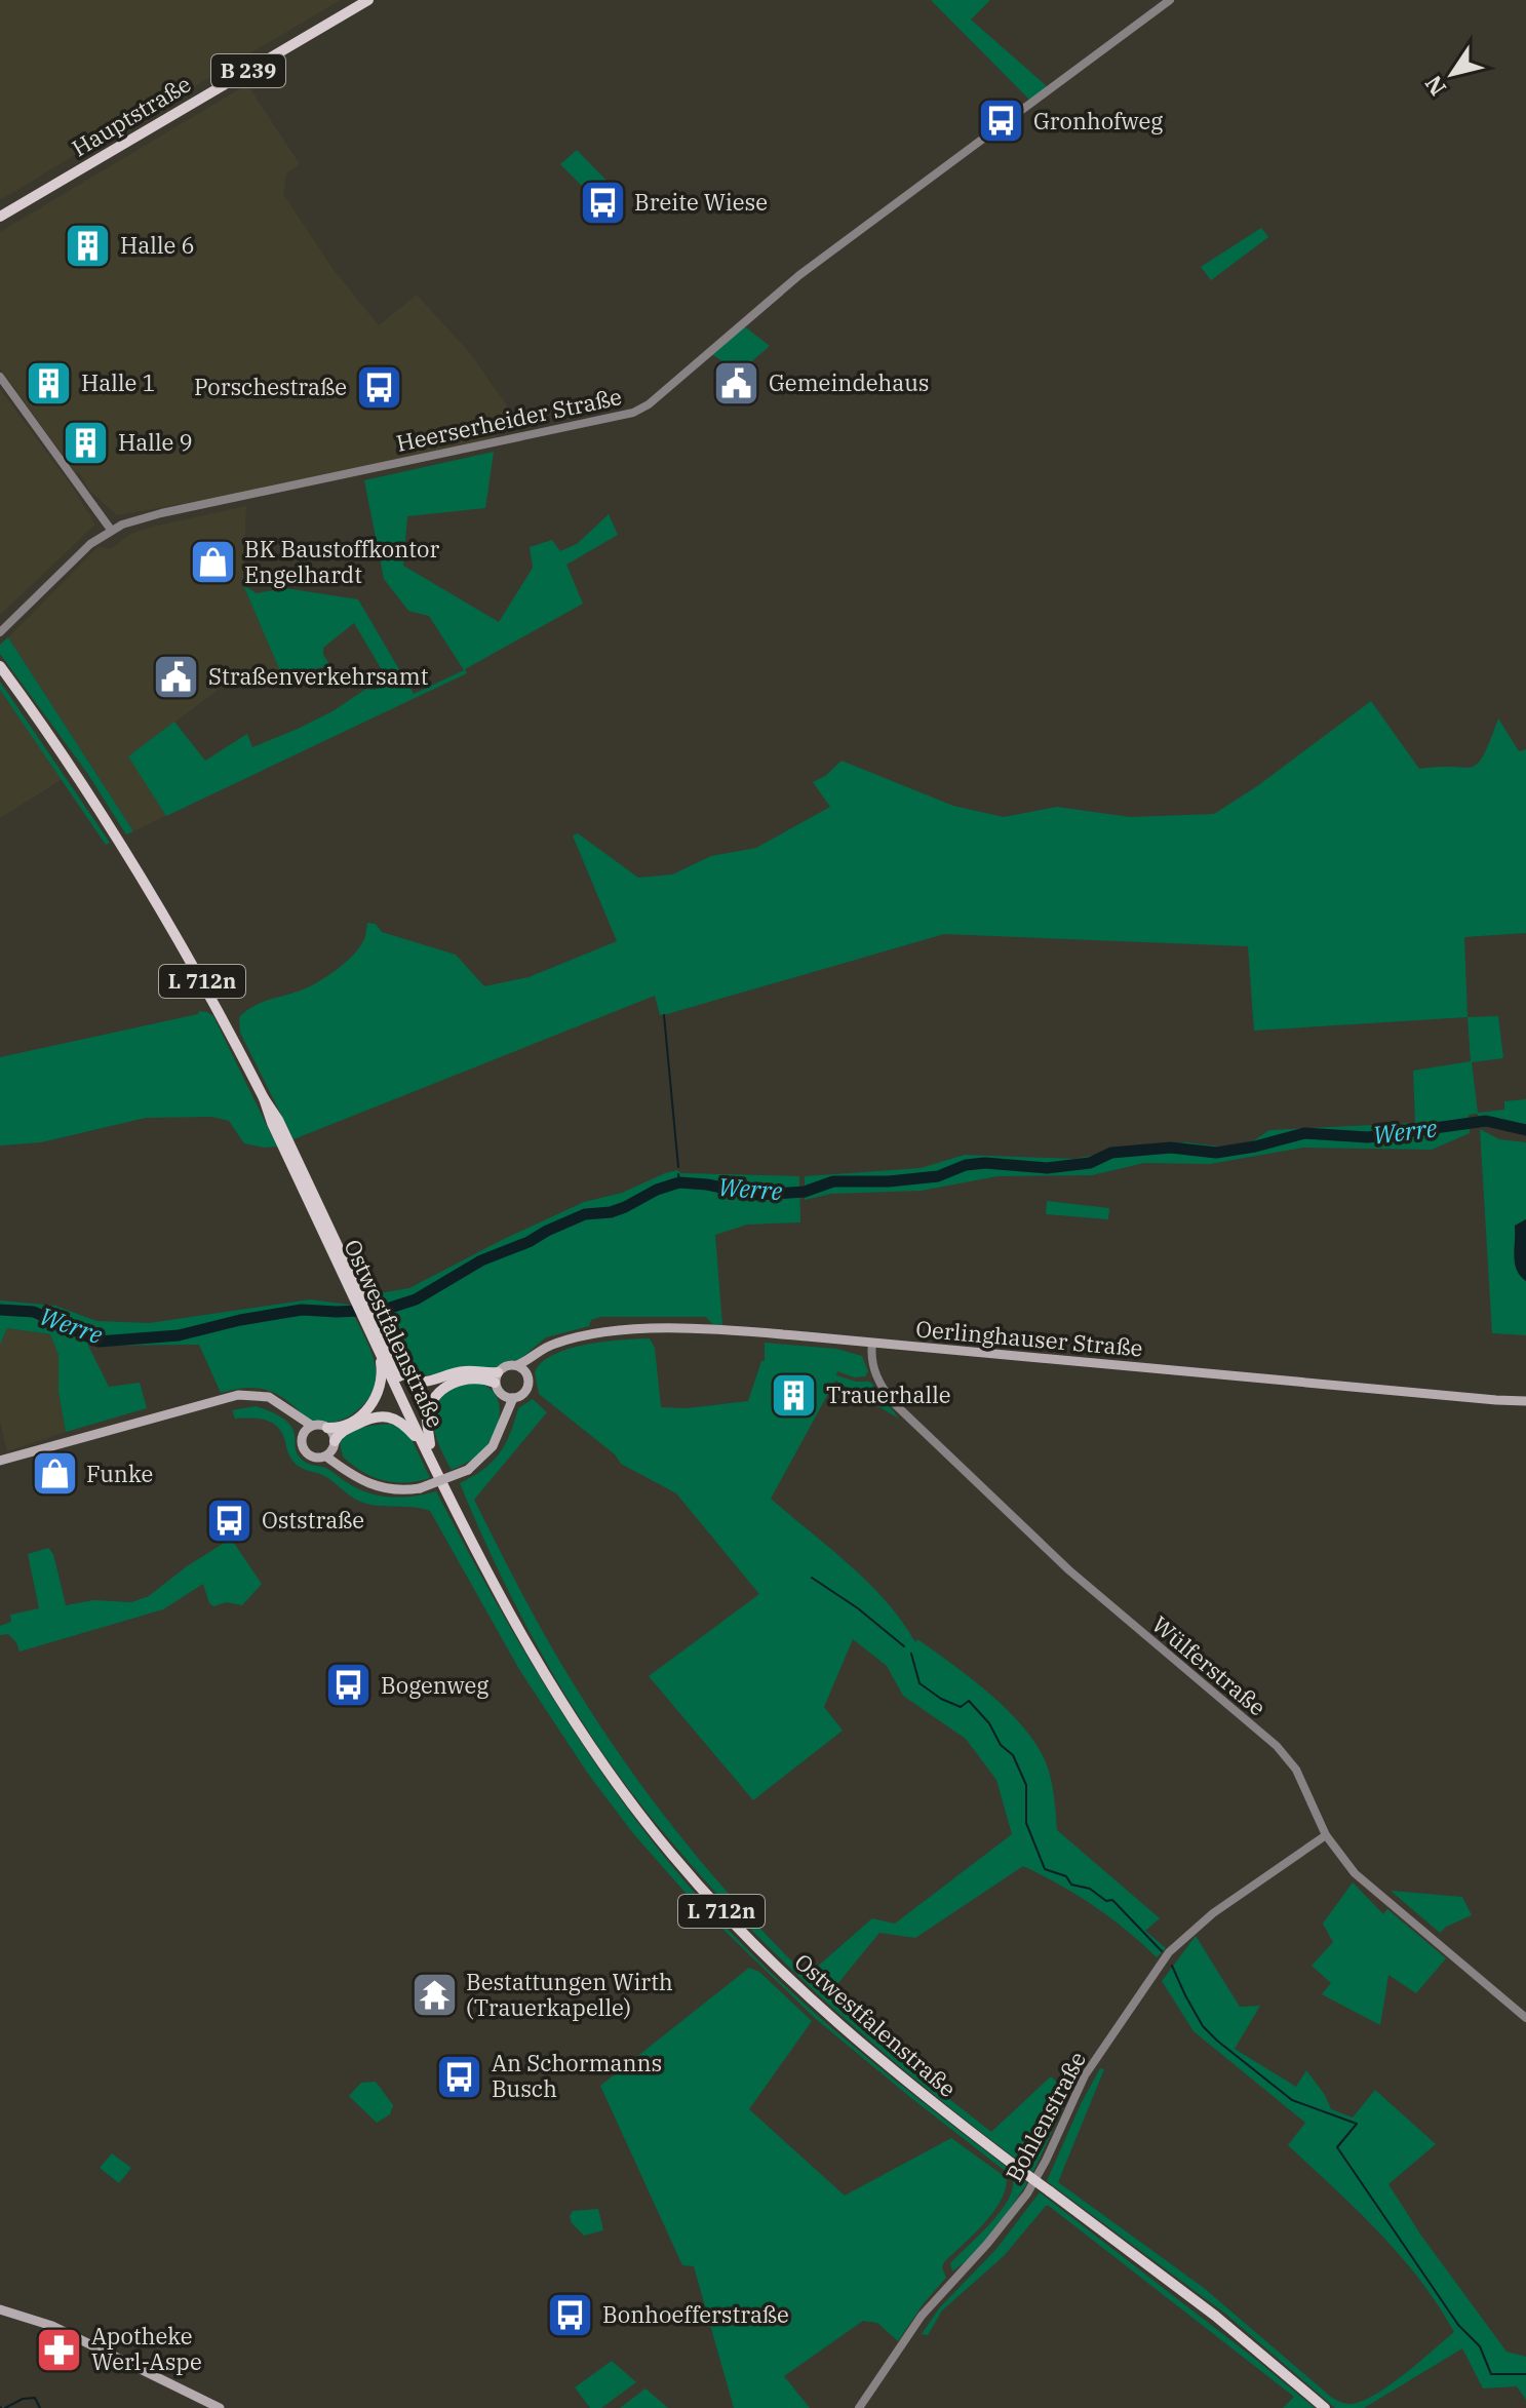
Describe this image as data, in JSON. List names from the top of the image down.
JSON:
{
  "streets": {
    "main road": [
      "B 239",
      "Hauptstraße",
      "L 712n",
      "Ostwestfalenstraße",
      "Oerlinghauser Straße"
    ],
    "street": ["Heerserheider Straße", "Wülferstraße", "Bohlenstraße"]
  },
  "crossings": [
    ["L 712n", "Ostwestfalenstraße"],
    ["L 712n", "Oerlinghauser Straße"],
    ["Oerlinghauser Straße", "Wülferstraße"],
    ["Wülferstraße", "Bohlenstraße"]
  ],
  "water": ["Werre"],
  "places": {
    "bus stop": [
      "Gronhofweg",
      "Breite Wiese",
      "Porschestraße",
      "Oststraße",
      "Bogenweg",
      "An Schormanns Busch",
      "Bonhoefferstraße"
    ],
    "building": [
      "Halle 6",
      "Halle 1",
      "Halle 9",
      "Trauerhalle"
    ],
    "public building": ["Gemeindehaus", "Straßenverkehrsamt"],
    "shop": ["BK Baustoffkontor Engelhardt", "Funke"],
    "temple": ["Bestattungen Wirth (Trauerkapelle)"],
    "pharmacy": ["Apotheke Werl-Aspe"]
  },
  "north": "bottom left"
}
